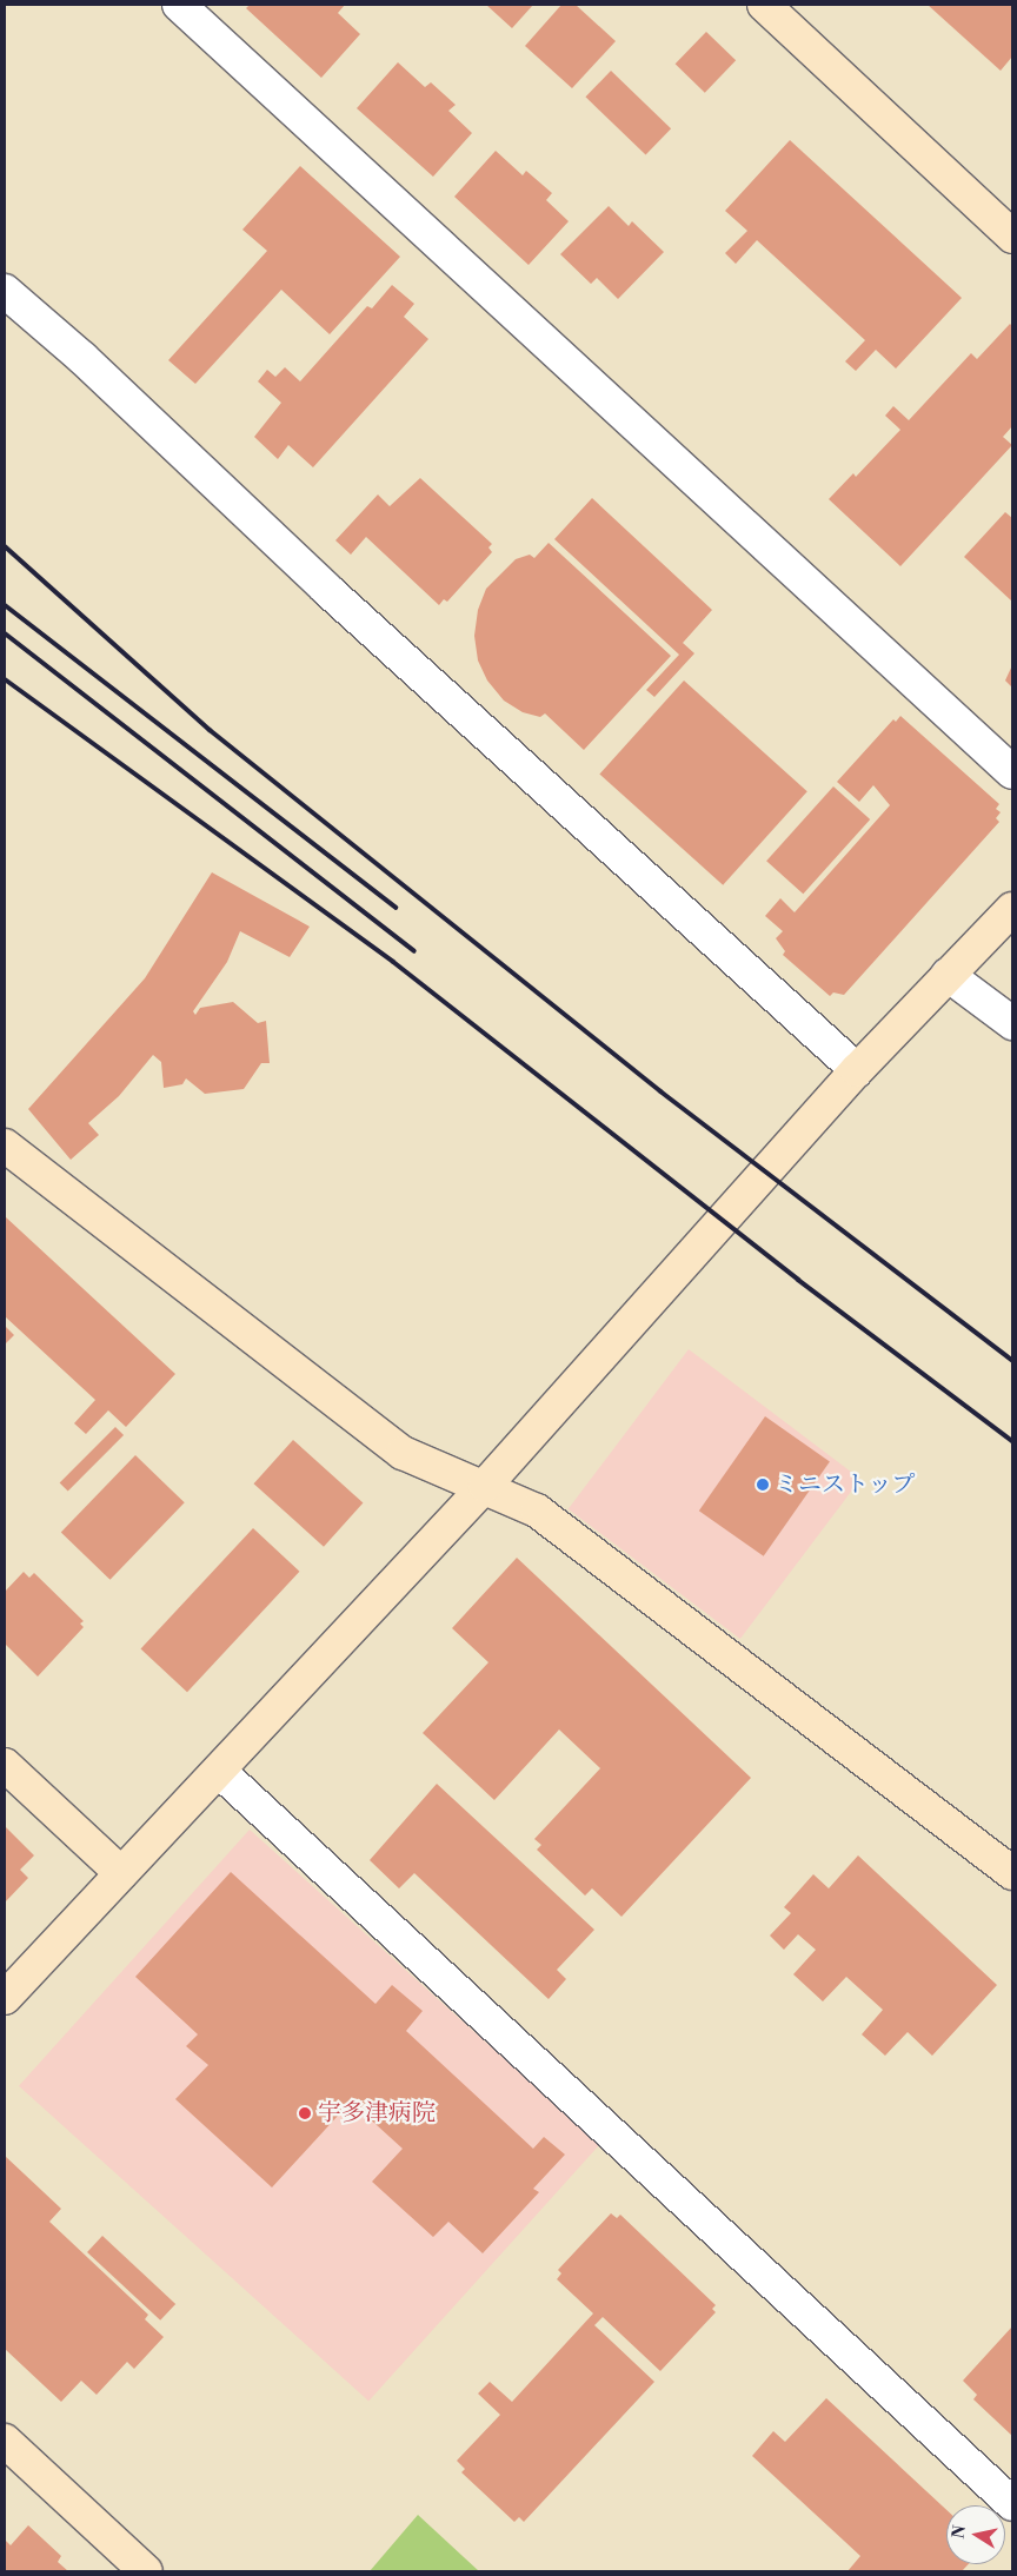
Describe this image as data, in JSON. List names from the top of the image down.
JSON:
{
  "places": ["ミニストップ", "宇多津病院"],
  "north": "left"
}
